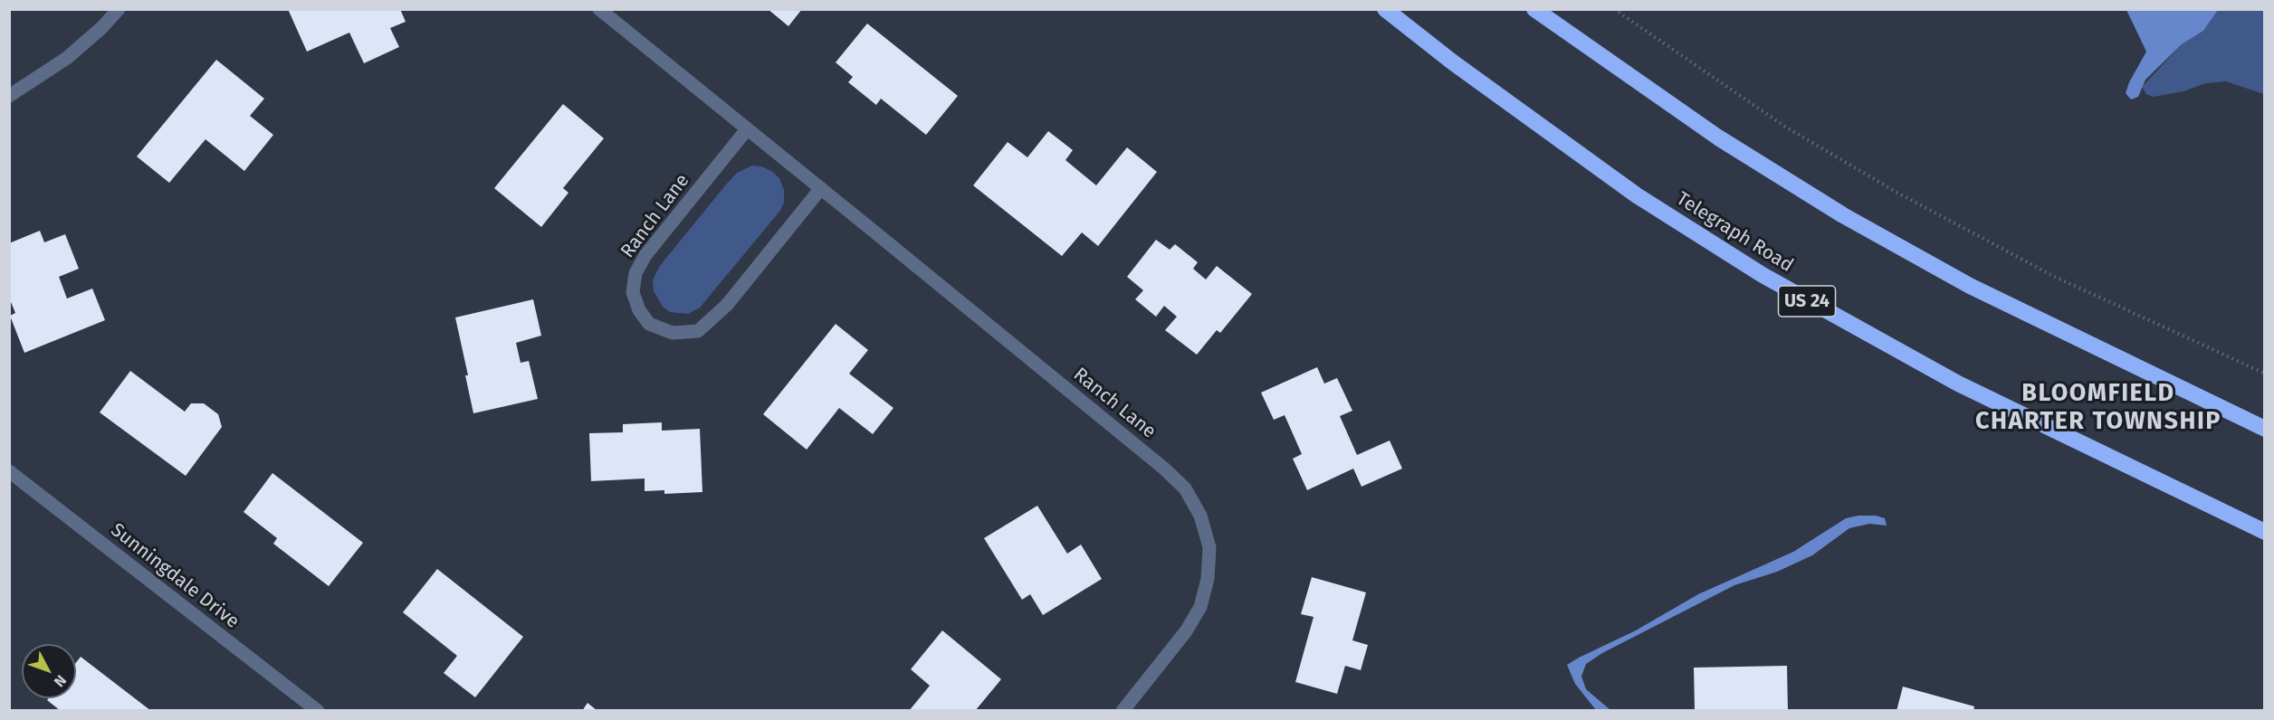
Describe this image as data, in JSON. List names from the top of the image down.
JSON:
{
  "streets": {
    "highway": ["Telegraph Road", "US 24"],
    "street": ["Ranch Lane", "Sunningdale Drive"]
  },
  "districts": ["BLOOMFIELD CHARTER TOWNSHIP"],
  "north": "bottom right"
}
